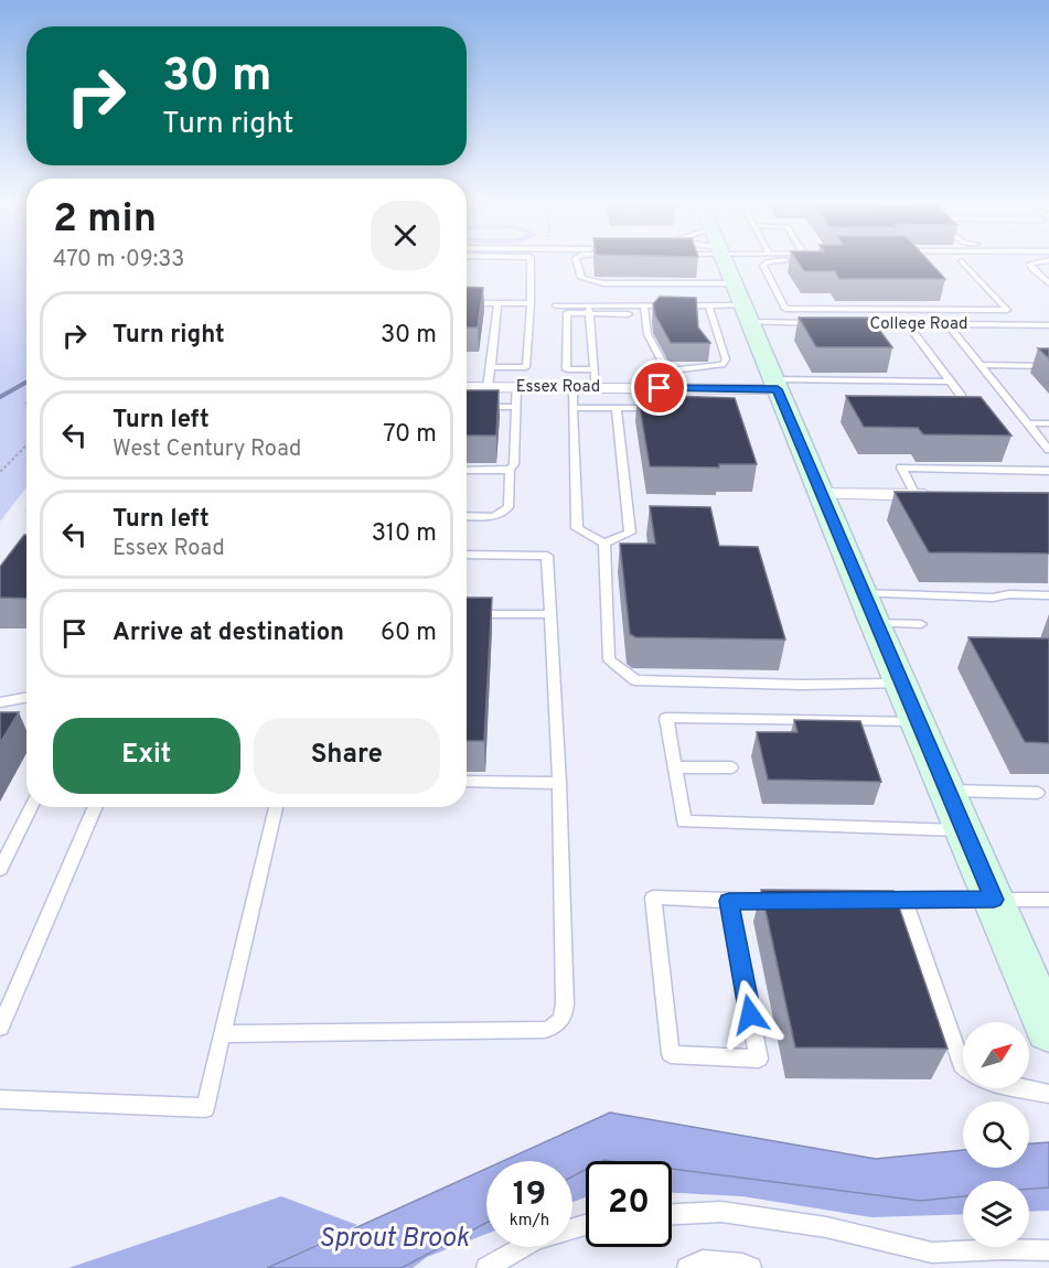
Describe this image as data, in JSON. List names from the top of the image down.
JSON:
{
  "streets": {
    "street": ["Essex Road"],
    "lane": ["College Road"]
  },
  "water": ["Sprout Brook"],
  "north": "top right",
  "page": {
    "turn": ["30 m", "Turn right"],
    "heading": ["2 min", "470 m · 09:33"],
    "list": [
      {
        "name": "Turn right",
        "value": "30 m"
      },
      {
        "name": "Turn left",
        "note": "West Century Road",
        "value": "70 m"
      },
      {
        "name": "Turn left",
        "note": "Essex Road",
        "value": "310 m"
      },
      {
        "name": "Arrive at destination",
        "value": "60 m"
      }
    ],
    "buttons": ["Exit", "Share"],
    "speed": "19 km/h",
    "limit": "20"
  }
}
